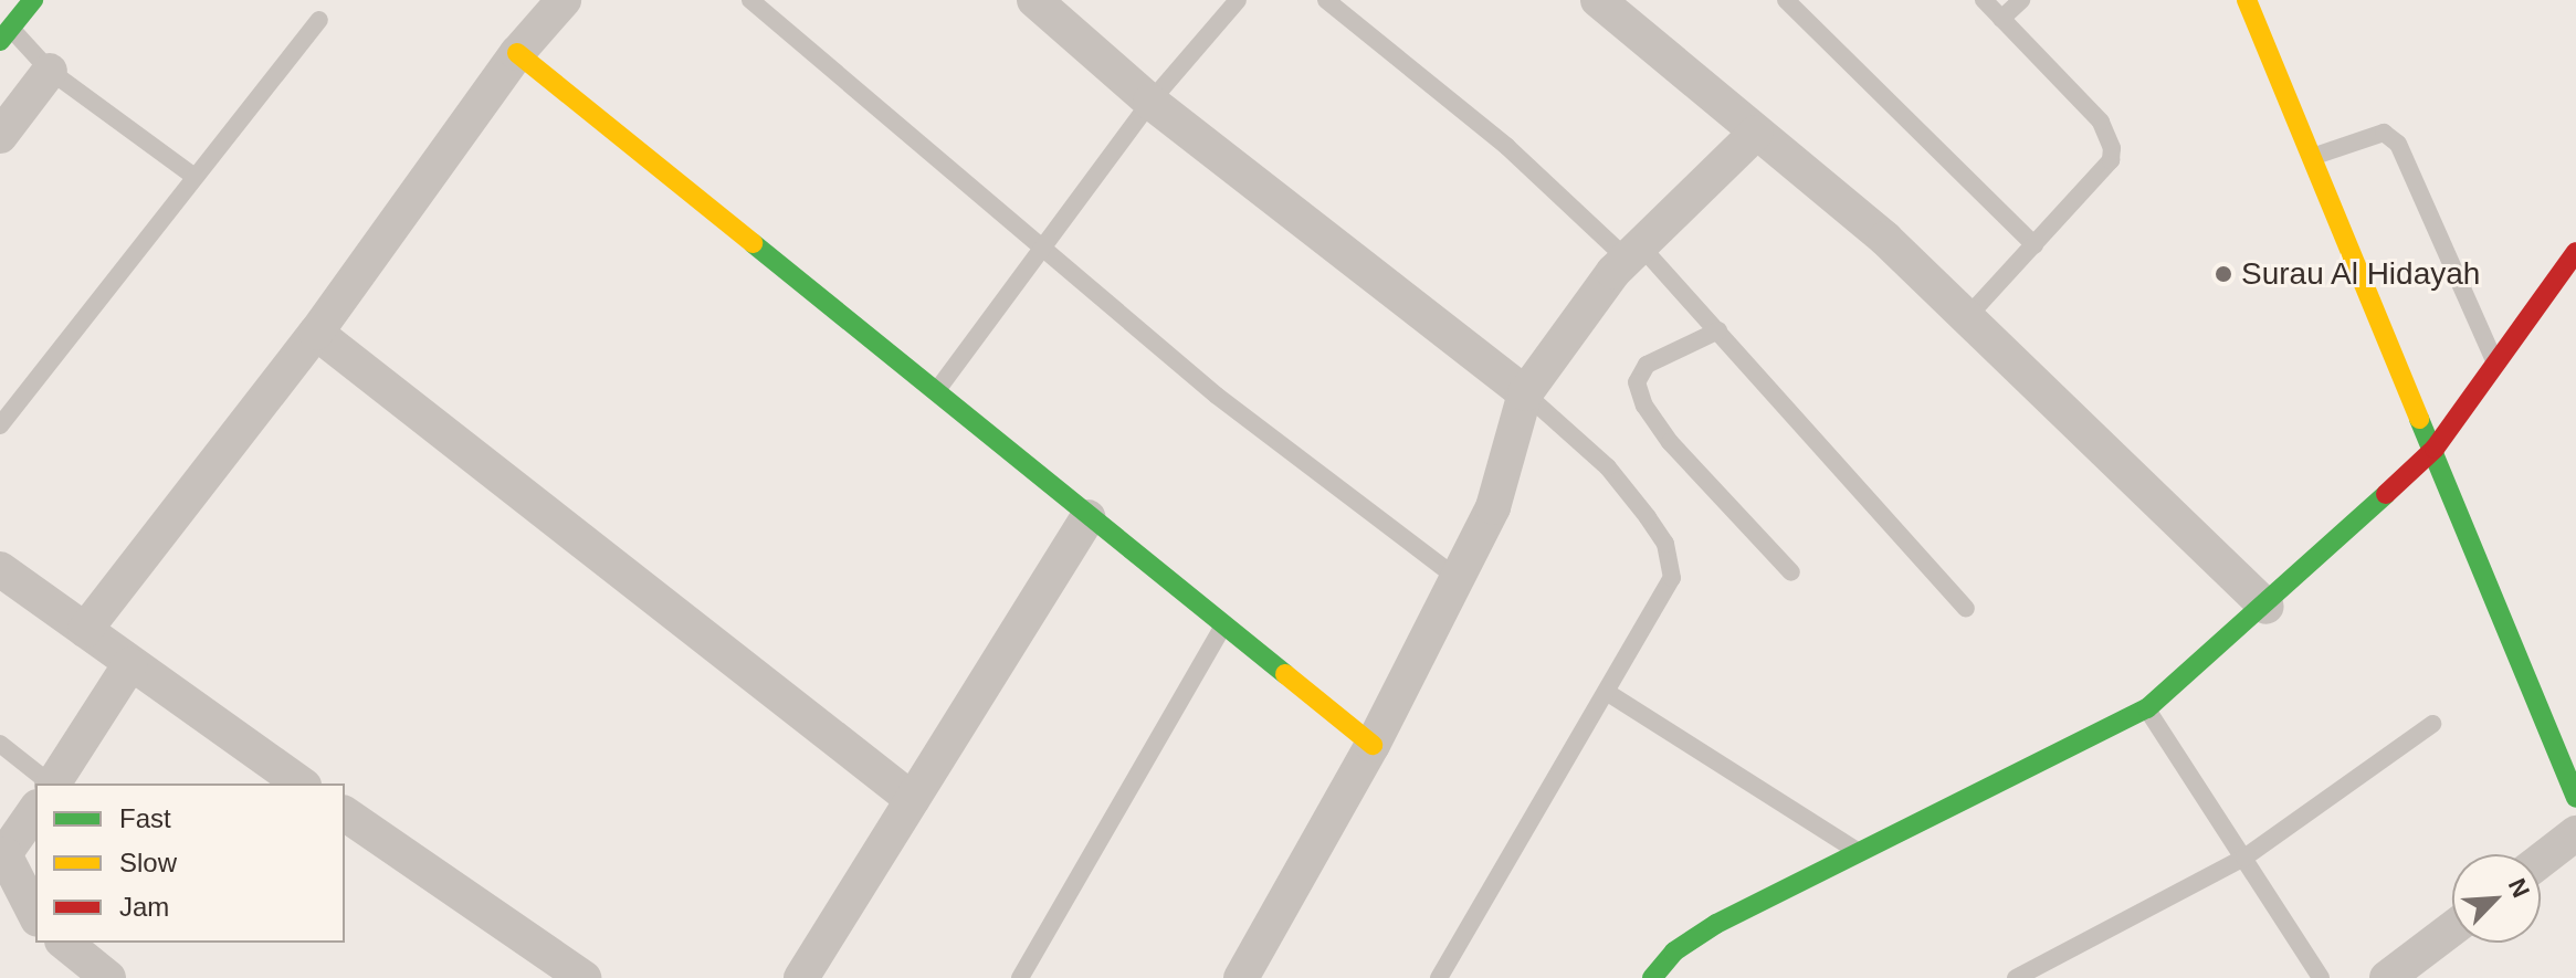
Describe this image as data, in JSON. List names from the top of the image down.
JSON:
{
  "places": ["Surau Al Hidayah"],
  "legend": ["Fast", "Slow", "Jam"],
  "north": "top right"
}
